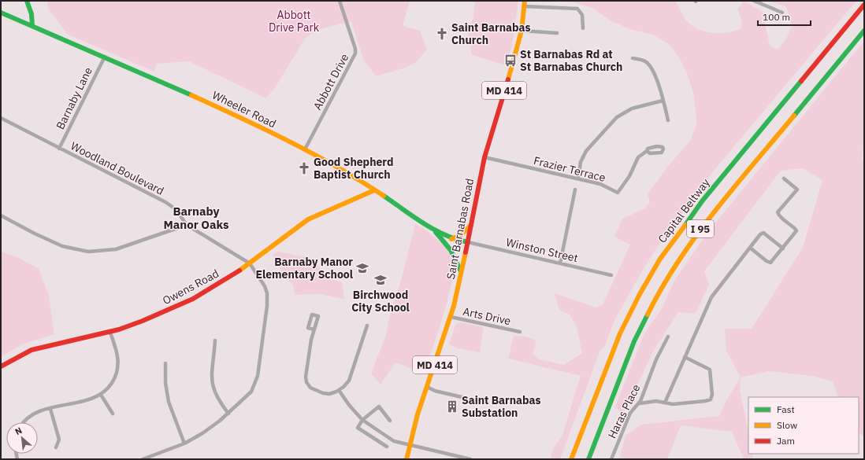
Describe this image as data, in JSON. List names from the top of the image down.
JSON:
{
  "streets": {
    "main road": [
      "MD 414",
      "Wheeler Road",
      "Capital Beltway",
      "Saint Barnabas Road",
      "I 95",
      "Owens Road"
    ],
    "street": [
      "Abbott Drive",
      "Barnaby Lane",
      "Woodland Boulevard",
      "Frazier Terrace",
      "Winston Street",
      "Arts Drive",
      "Haras Place"
    ]
  },
  "crossings": [
    ["Abbott Drive", "Wheeler Road"],
    ["Barnaby Lane", "Wheeler Road"],
    ["Barnaby Lane", "Woodland Boulevard"],
    ["Wheeler Road", "Saint Barnabas Road"],
    ["Wheeler Road", "Winston Street"],
    ["Wheeler Road", "Owens Road"],
    ["Woodland Boulevard", "Owens Road"],
    ["Frazier Terrace", "Saint Barnabas Road"],
    ["Saint Barnabas Road", "Winston Street"],
    ["Saint Barnabas Road", "Arts Drive"]
  ],
  "districts": ["Barnaby Manor Oaks"],
  "parks": ["Abbott Drive Park"],
  "places": {
    "church": ["Saint Barnabas Church", "Good Shepherd Baptist Church"],
    "bus stop": ["St Barnabas Rd at St Barnabas Church"],
    "school or university": ["Barnaby Manor Elementary School", "Birchwood City School"],
    "building": ["Saint Barnabas Substation"]
  },
  "legend": ["Fast", "Slow", "Jam"],
  "scale_bar": "100 m",
  "north": "top left"
}
